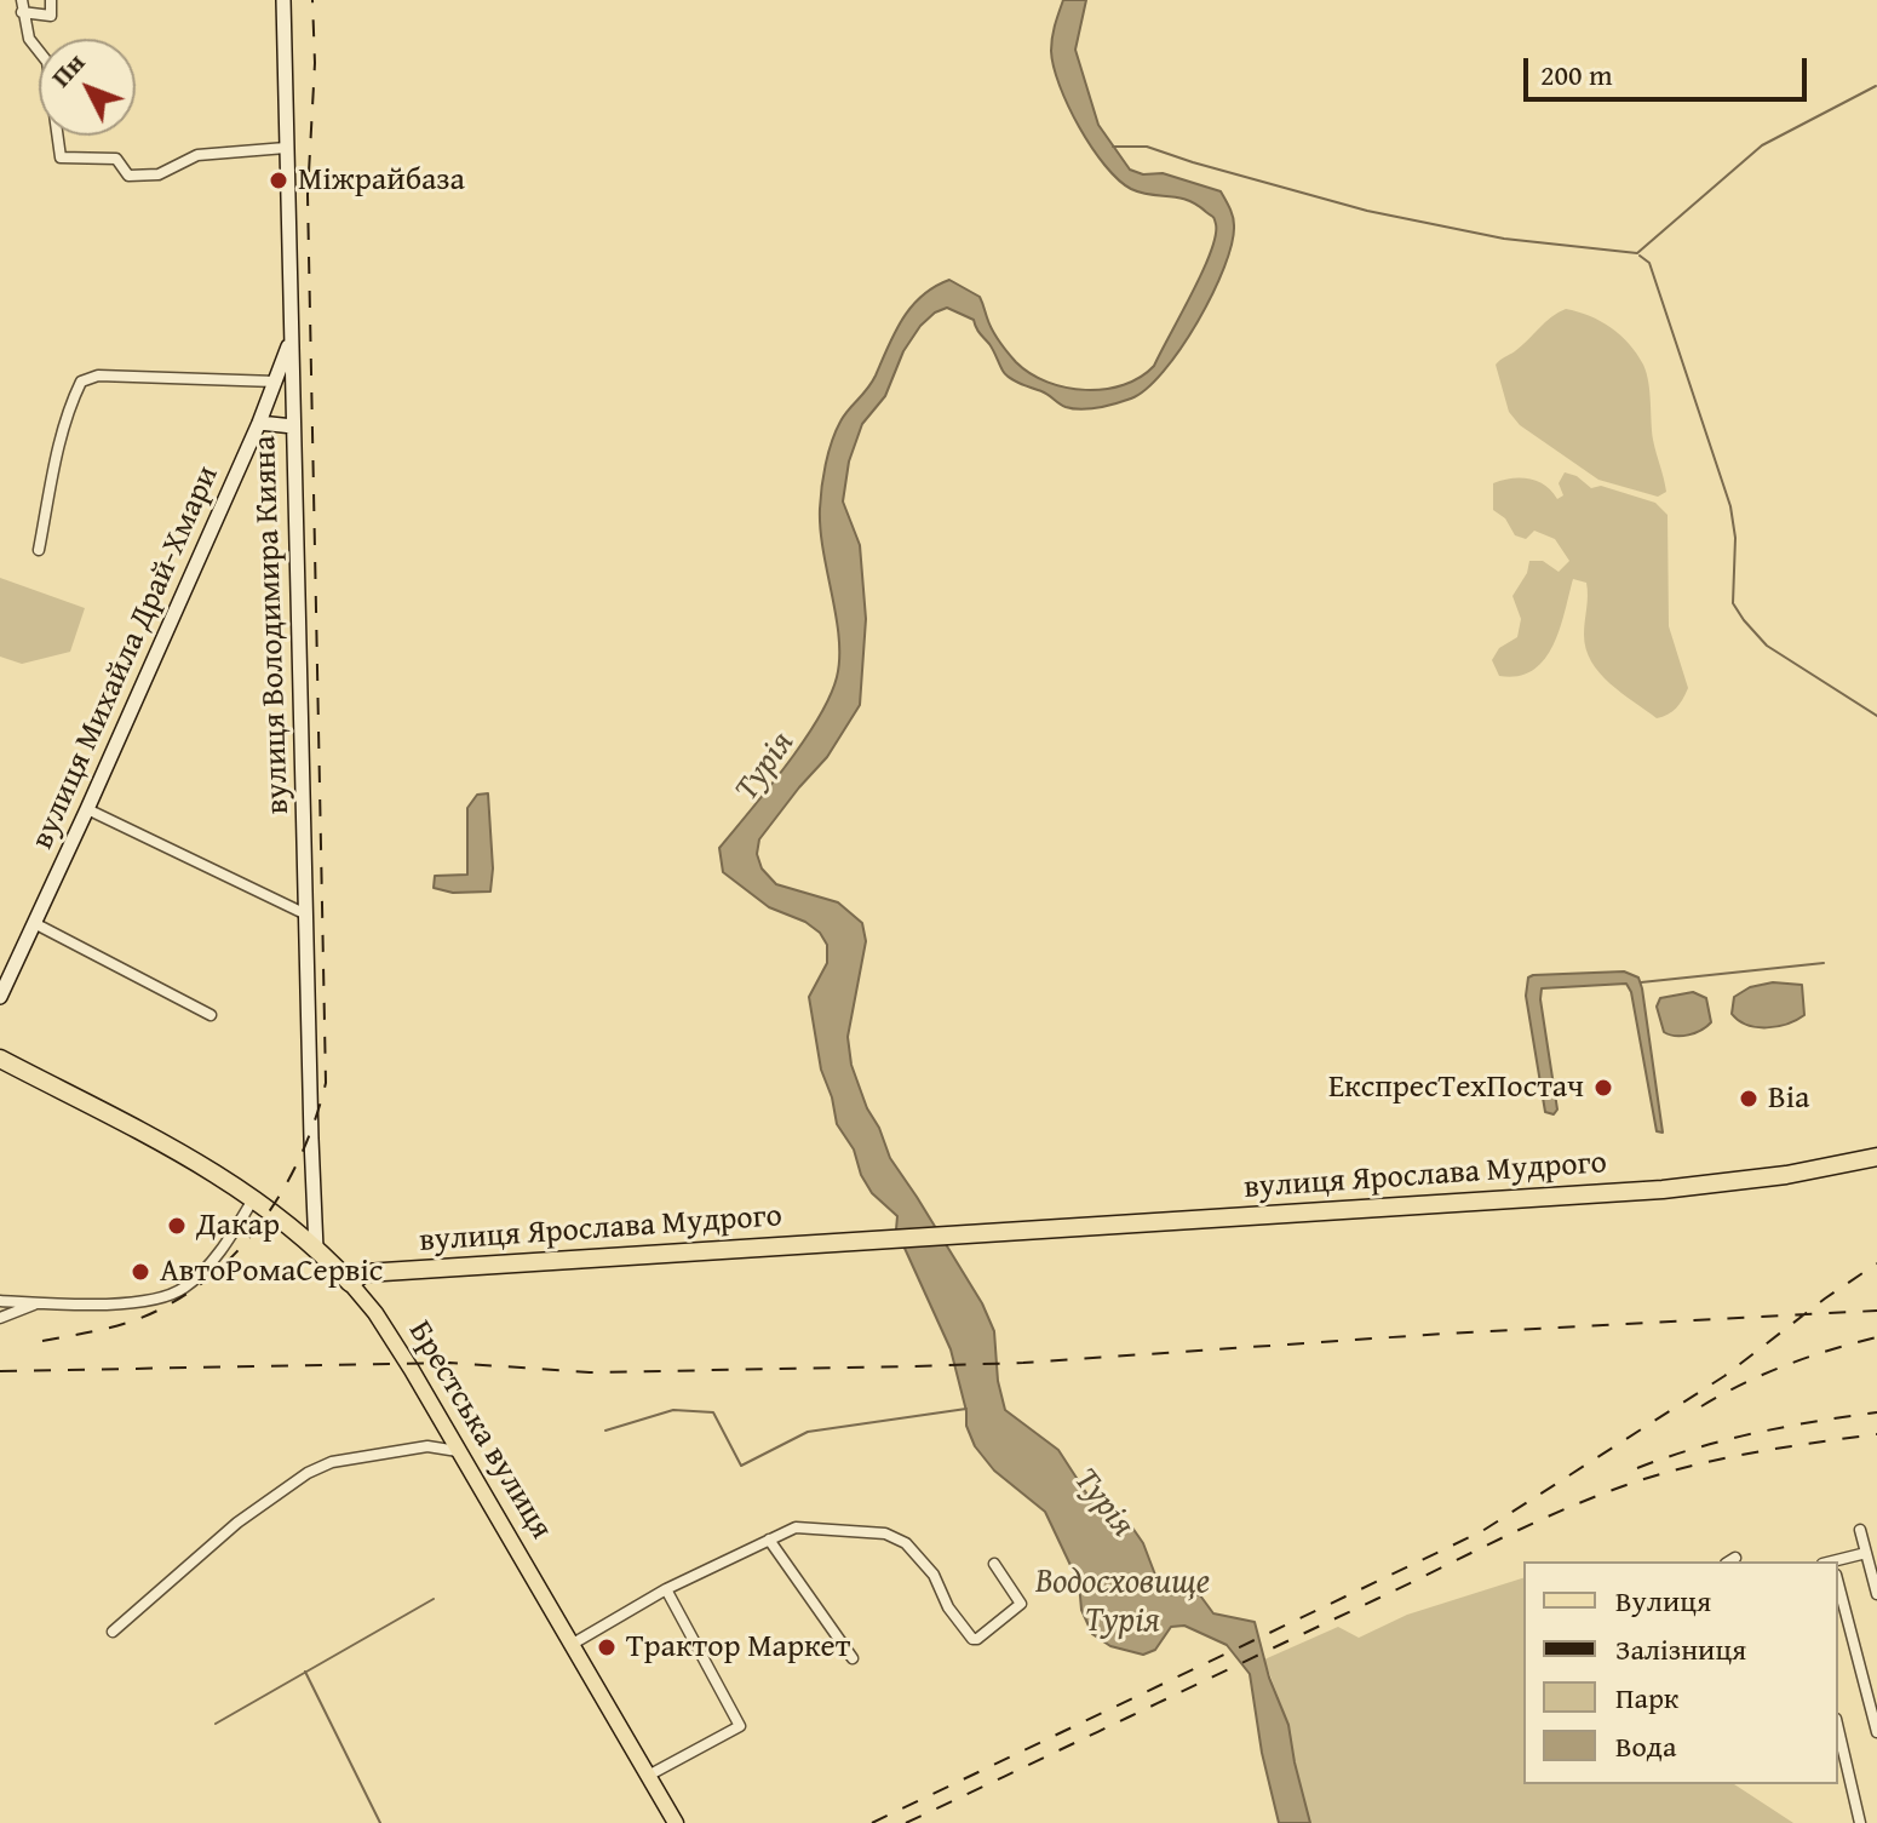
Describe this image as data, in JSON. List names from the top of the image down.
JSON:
{
  "streets": {
    "highway": ["вулиця Ярослава Мудрого", "Брестська вулиця"],
    "main road": ["вулиця Володимира Кияна", "вулиця Михайла Драй-Хмари"]
  },
  "crossings": [
    ["вулиця Володимира Кияна", "вулиця Михайла Драй-Хмари"],
    ["вулиця Володимира Кияна", "Брестська вулиця"],
    ["вулиця Ярослава Мудрого", "Брестська вулиця"]
  ],
  "water": ["Турія", "Водосховище Турія"],
  "places": [
    "Міжрайбаза",
    "ЕкспресТехПостач",
    "Віа",
    "Дакар",
    "АвтоРомаСервіс",
    "Трактор Маркет"
  ],
  "legend": [
    "Вулиця",
    "Залізниця",
    "Парк",
    "Вода"
  ],
  "scale_bar": "200 m",
  "north": "top left"
}
